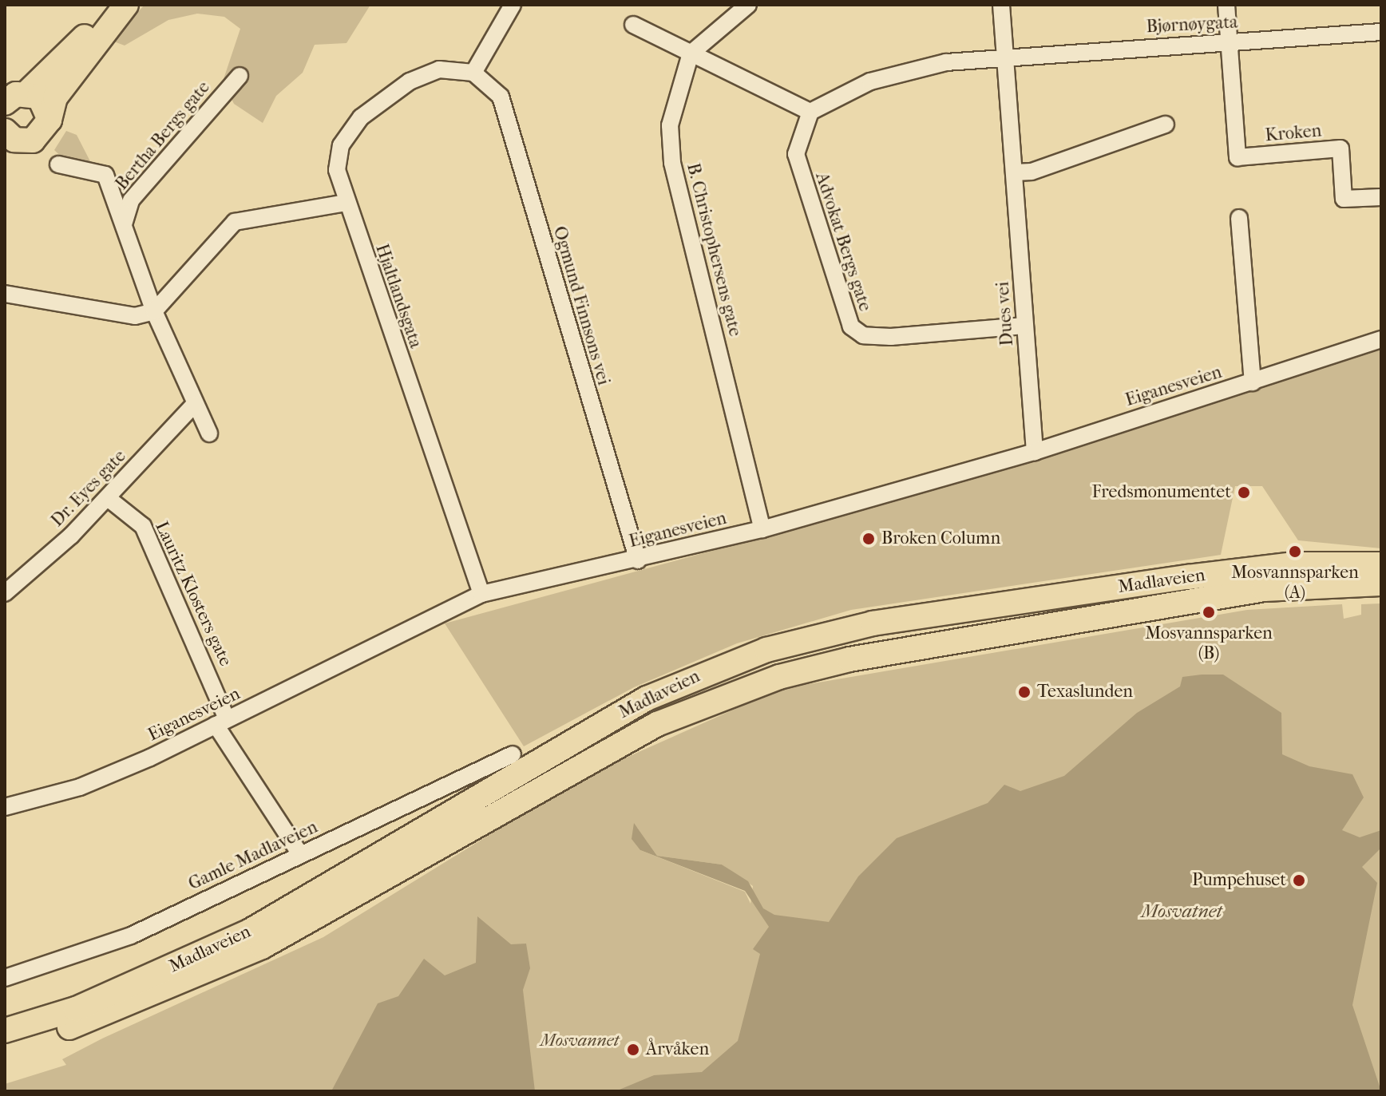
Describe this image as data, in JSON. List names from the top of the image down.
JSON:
{
  "streets": {
    "main road": ["Madlaveien"],
    "street": [
      "Bjørnøygata",
      "Kroken",
      "Bertha Bergs gate",
      "Advokat Bergs gate",
      "B. Christophersens gate",
      "Hjaltlandsgata",
      "Ogmund Finnsons vei",
      "Dues vei",
      "Eiganesveien",
      "Dr. Eyes gate",
      "Lauritz Klosters gate",
      "Gamle Madlaveien"
    ]
  },
  "crossings": [
    ["Bjørnøygata", "Kroken"],
    ["Bjørnøygata", "Dues vei"],
    ["Bertha Bergs gate", "Dr. Eyes gate"],
    ["Advokat Bergs gate", "Dues vei"],
    ["B. Christophersens gate", "Eiganesveien"],
    ["Hjaltlandsgata", "Ogmund Finnsons vei"],
    ["Hjaltlandsgata", "Eiganesveien"],
    ["Ogmund Finnsons vei", "Eiganesveien"],
    ["Dues vei", "Eiganesveien"],
    ["Eiganesveien", "Lauritz Klosters gate"],
    ["Dr. Eyes gate", "Lauritz Klosters gate"],
    ["Lauritz Klosters gate", "Gamle Madlaveien"]
  ],
  "water": ["Mosvatnet"],
  "parks": ["Mosvannet"],
  "places": [
    "Fredsmonumentet",
    "Broken Column",
    "Mosvannsparken (A)",
    "Mosvannsparken (B)",
    "Texaslunden",
    "Pumpehuset",
    "Årvåken"
  ]
}
